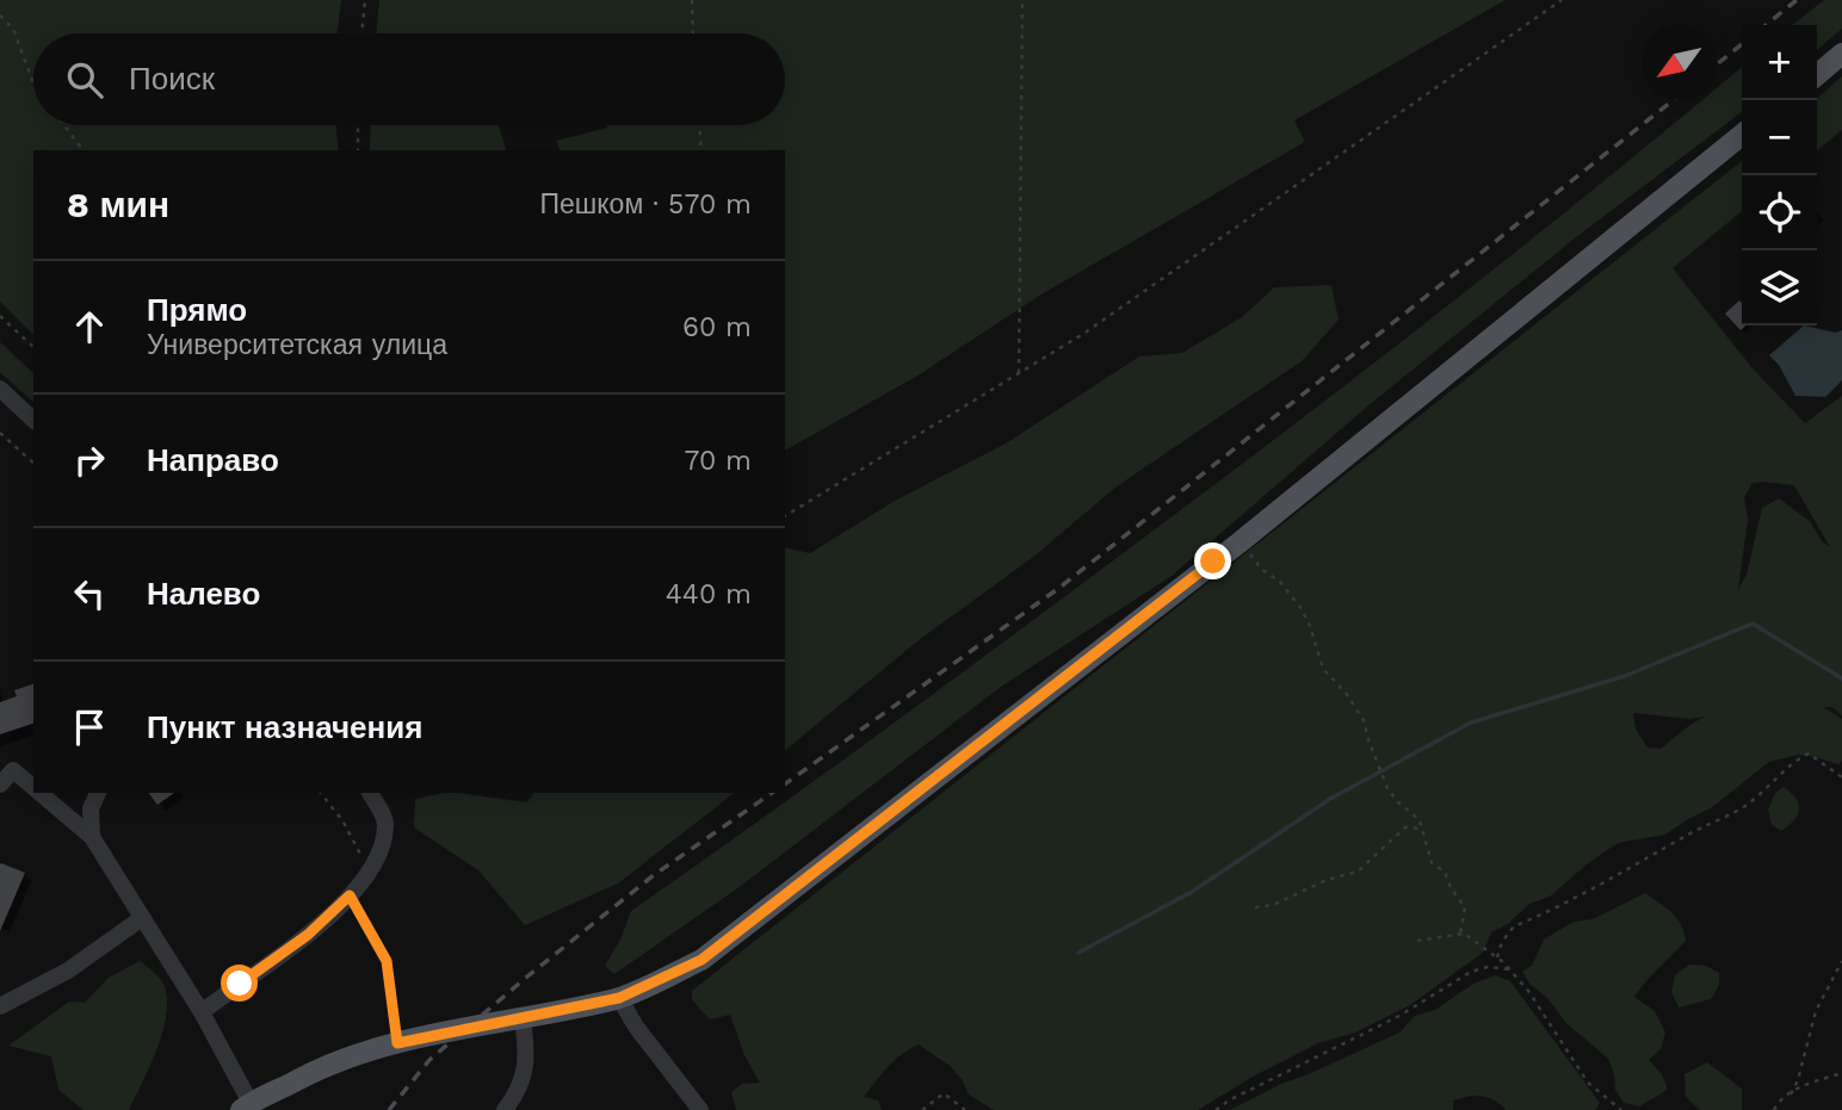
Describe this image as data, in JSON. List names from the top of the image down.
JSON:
{
  "north": "bottom left",
  "page": {
    "map_buttons": ["+", "−"],
    "search": "Поиск",
    "heading": ["8 мин", "Пешком · 570 m"],
    "list": [
      ["Прямо", "Университетская улица", "60 m"],
      ["Направо", "70 m"],
      ["Налево", "440 m"],
      "Пункт назначения"
    ]
  }
}
